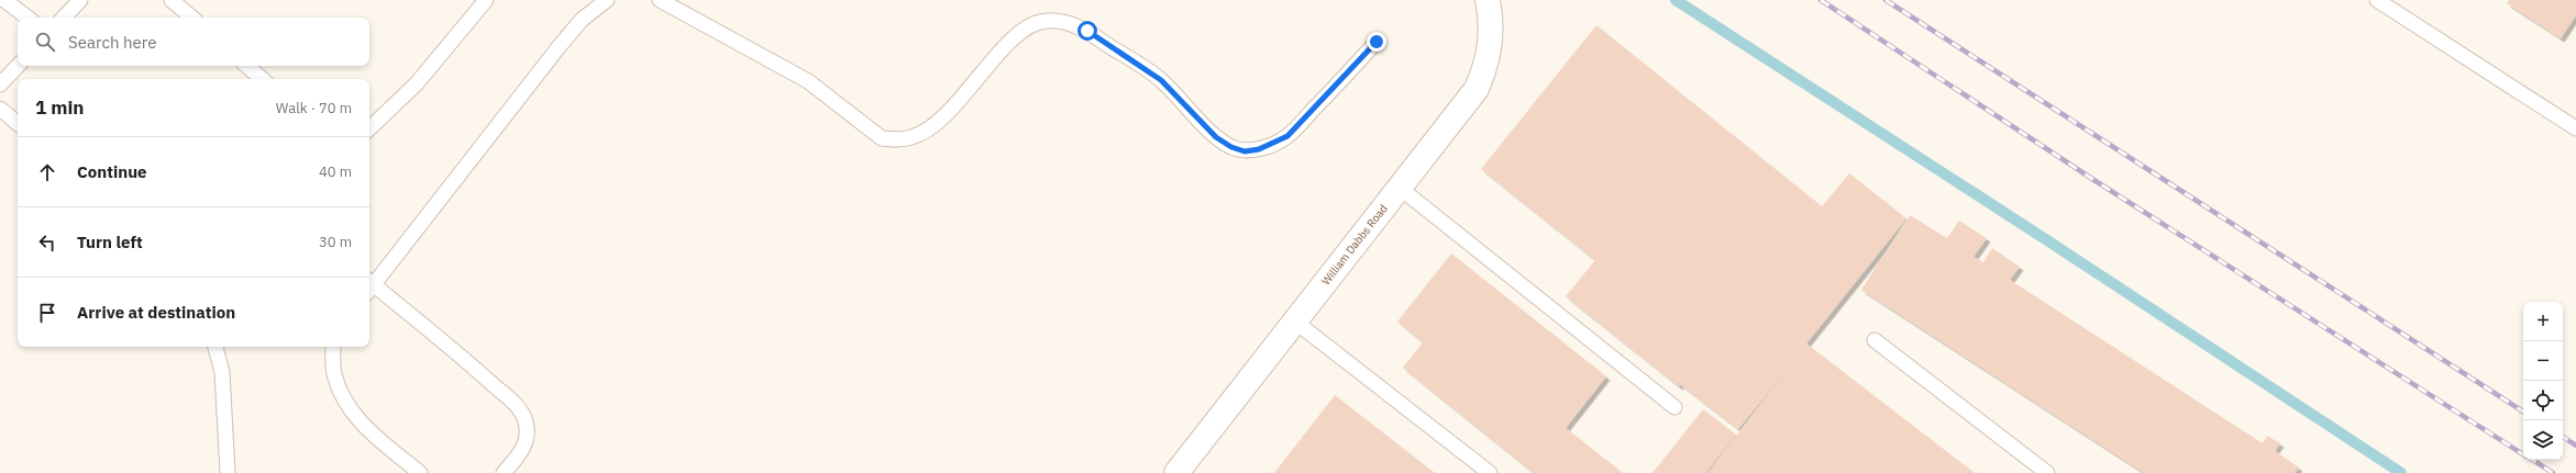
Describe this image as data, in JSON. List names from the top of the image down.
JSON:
{
  "streets": {
    "street": ["William Dabbs Road"]
  },
  "page": {
    "search": "Search here",
    "heading": ["1 min", "Walk · 70 m"],
    "list": [
      ["Continue", "40 m"],
      ["Turn left", "30 m"],
      "Arrive at destination"
    ],
    "map_buttons": ["+", "−"]
  }
}
